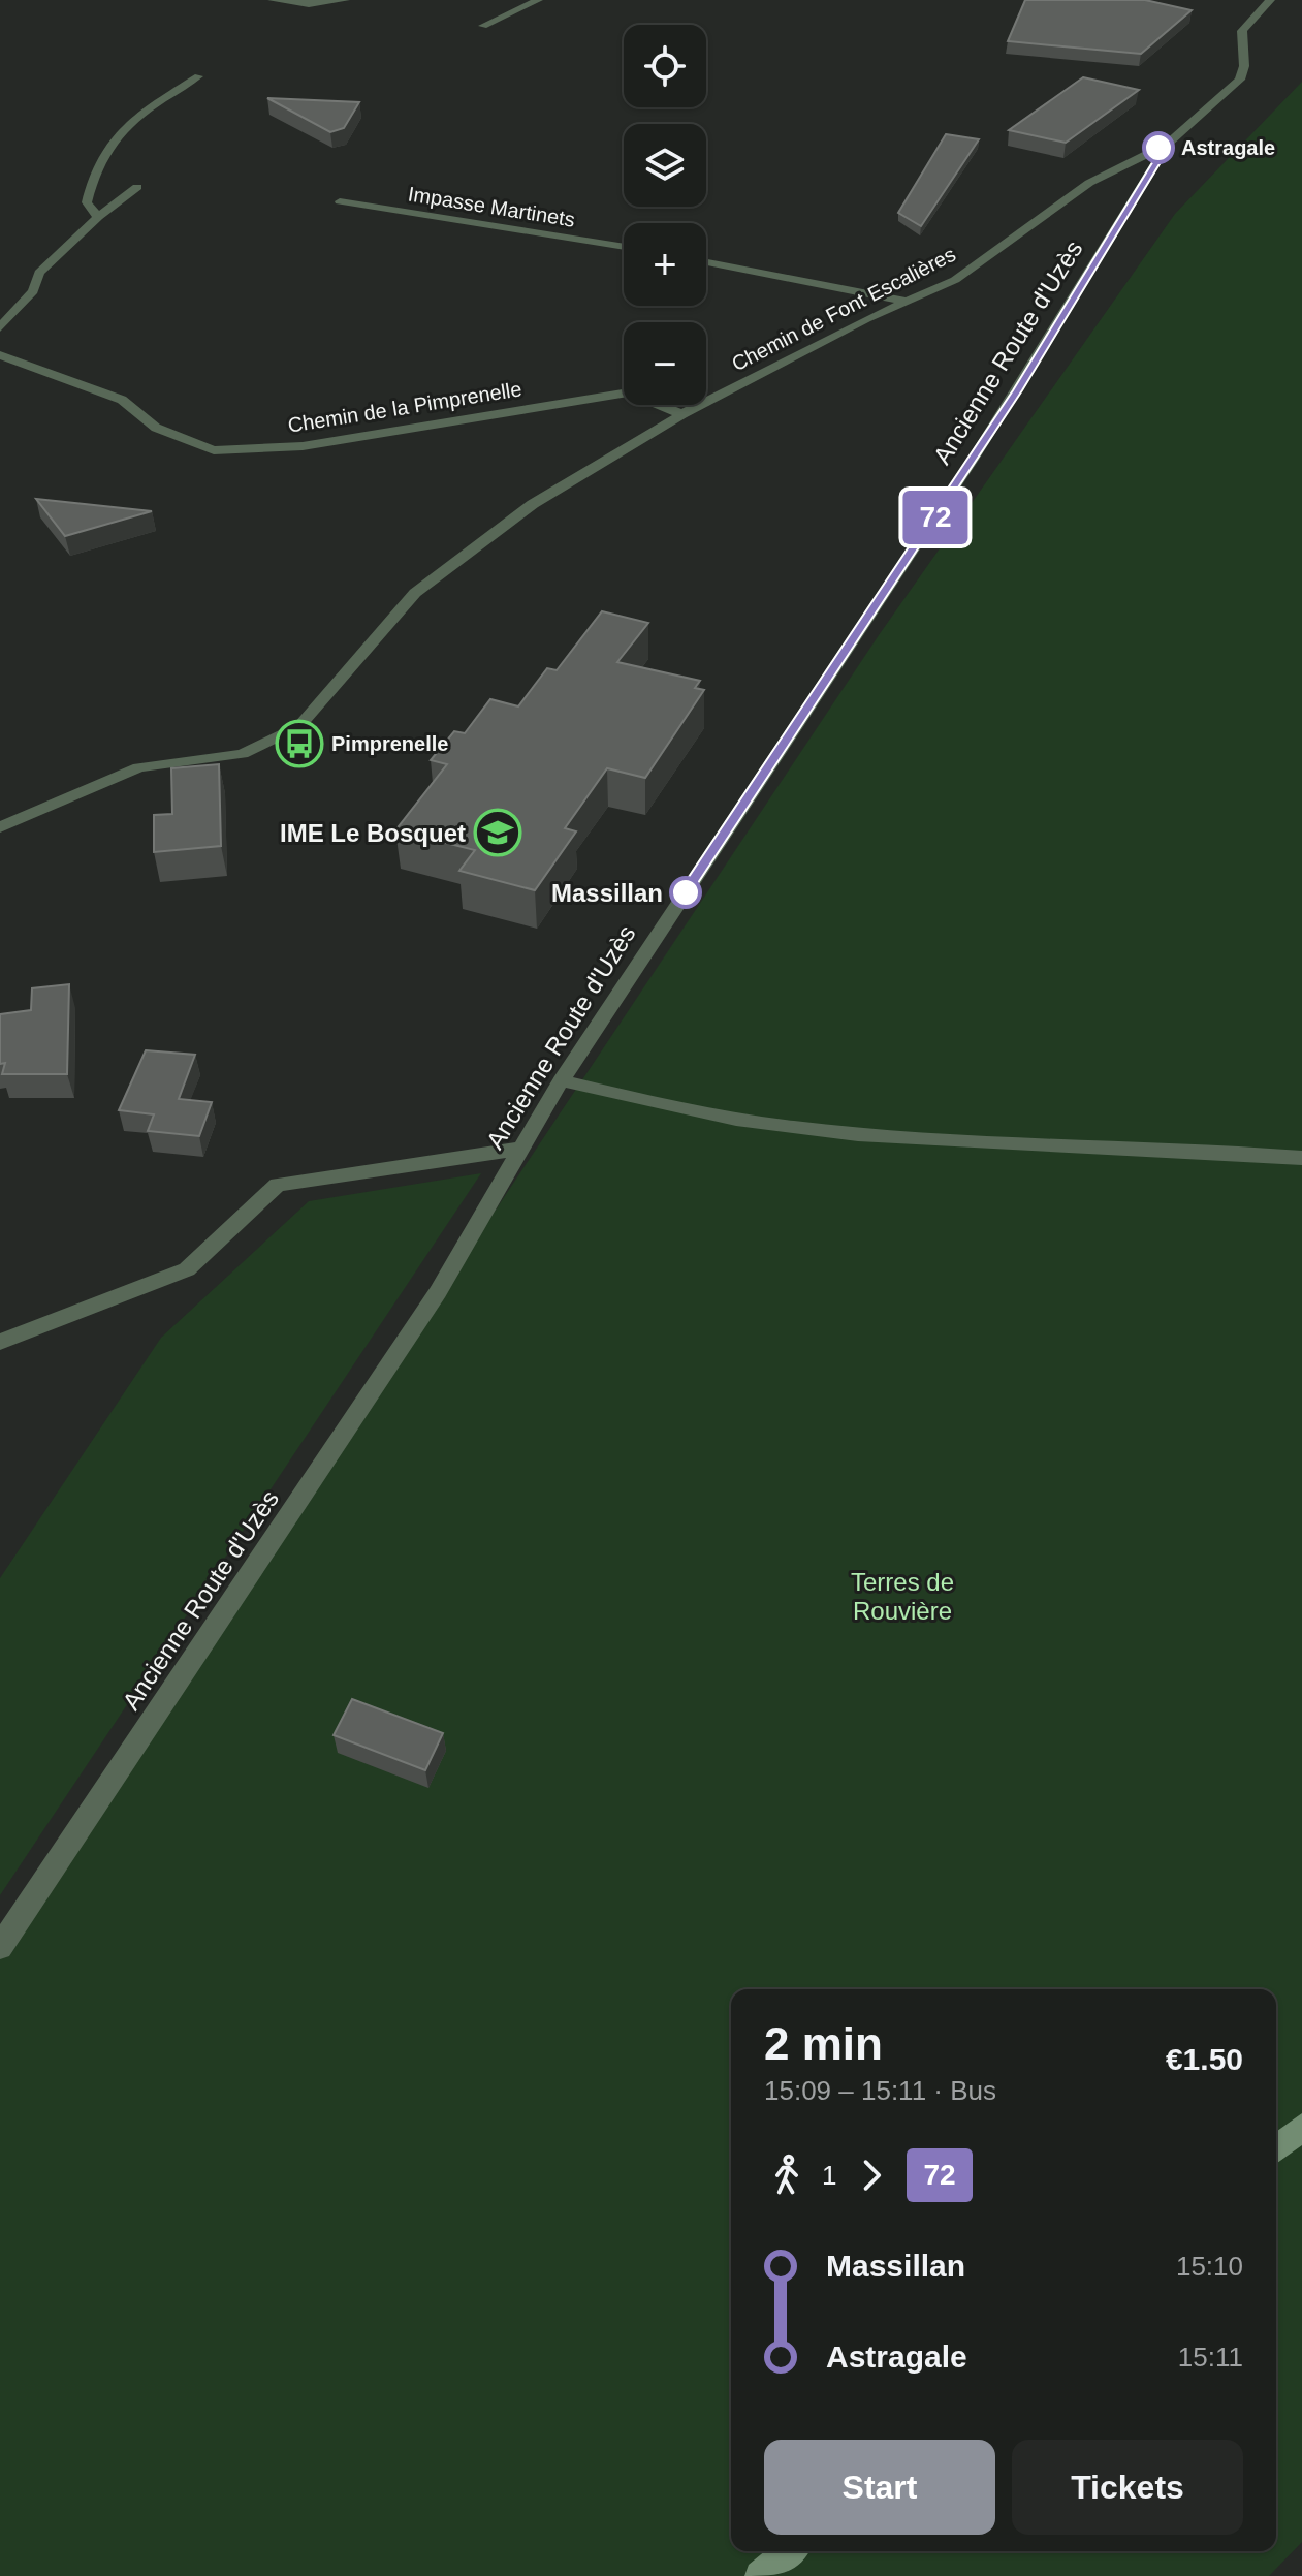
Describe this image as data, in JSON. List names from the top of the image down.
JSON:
{
  "streets": {
    "street": [
      "Impasse Martinets",
      "Chemin de Font Escalières",
      "Ancienne Route d'Uzès",
      "Chemin de la Pimprenelle"
    ]
  },
  "crossings": [
    ["Chemin de Font Escalières", "Ancienne Route d'Uzès"],
    ["Chemin de Font Escalières", "Chemin de la Pimprenelle"]
  ],
  "parks": ["Terres de Rouvière"],
  "places": {
    "other": ["Astragale", "Massillan"],
    "bus stop": ["Pimprenelle"],
    "school or university": ["IME Le Bosquet"]
  },
  "lines": ["bus line 72"],
  "page": {
    "on_map": "72",
    "map_buttons": ["+", "−"],
    "heading": ["2 min", "15:09 – 15:11 · Bus", "€1.50"],
    "legs": ["1", "72"],
    "list": [
      {
        "name": "Massillan",
        "value": "15:10"
      },
      {
        "name": "Astragale",
        "value": "15:11"
      }
    ],
    "buttons": ["Start", "Tickets"]
  }
}
